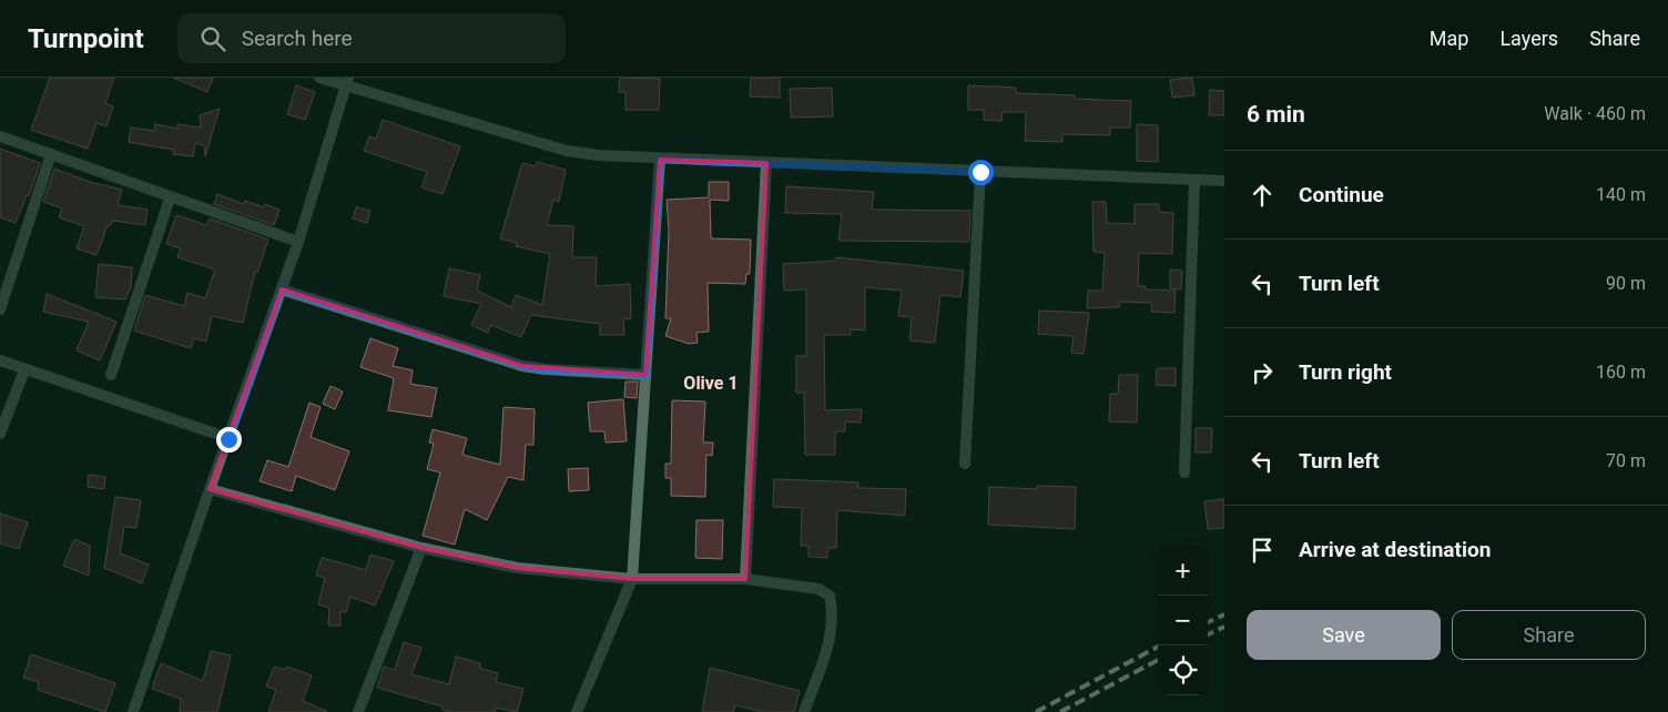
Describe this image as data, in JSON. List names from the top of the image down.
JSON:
{
  "districts": ["Olive 1"],
  "page": {
    "header": "Turnpoint",
    "search": "Search here",
    "nav": ["Map", "Layers", "Share"],
    "heading": ["6 min", "Walk · 460 m"],
    "list": [
      ["Continue", "140 m"],
      ["Turn left", "90 m"],
      ["Turn right", "160 m"],
      ["Turn left", "70 m"],
      "Arrive at destination"
    ],
    "map_buttons": ["+", "−"],
    "buttons": ["Save", "Share"]
  }
}
